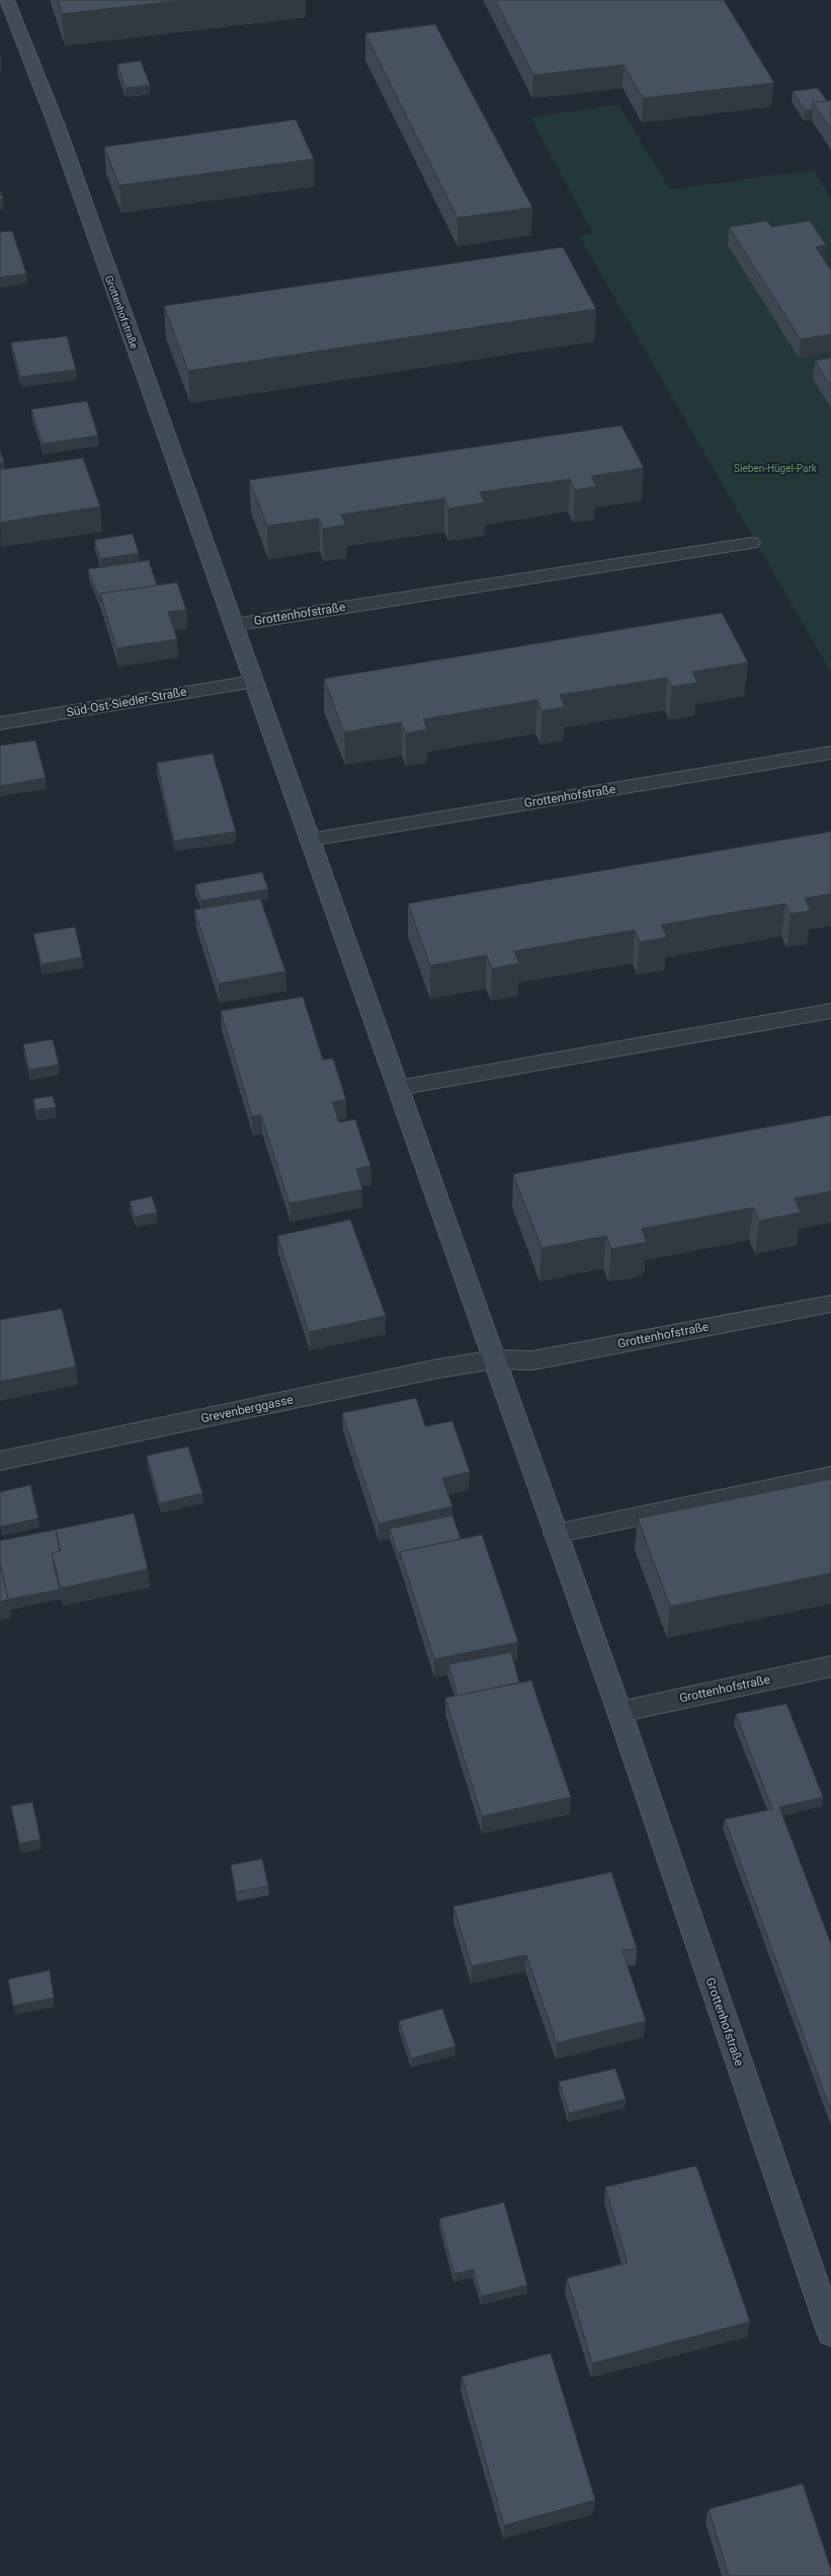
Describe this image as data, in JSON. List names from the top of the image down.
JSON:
{
  "streets": {
    "main road": ["Grottenhofstraße"],
    "street": ["Süd-Ost-Siedler-Straße", "Grevenberggasse"]
  },
  "crossings": [
    ["Grottenhofstraße", "Süd-Ost-Siedler-Straße"],
    ["Grottenhofstraße", "Grevenberggasse"]
  ],
  "parks": ["Sieben-Hügel-Park"]
}
